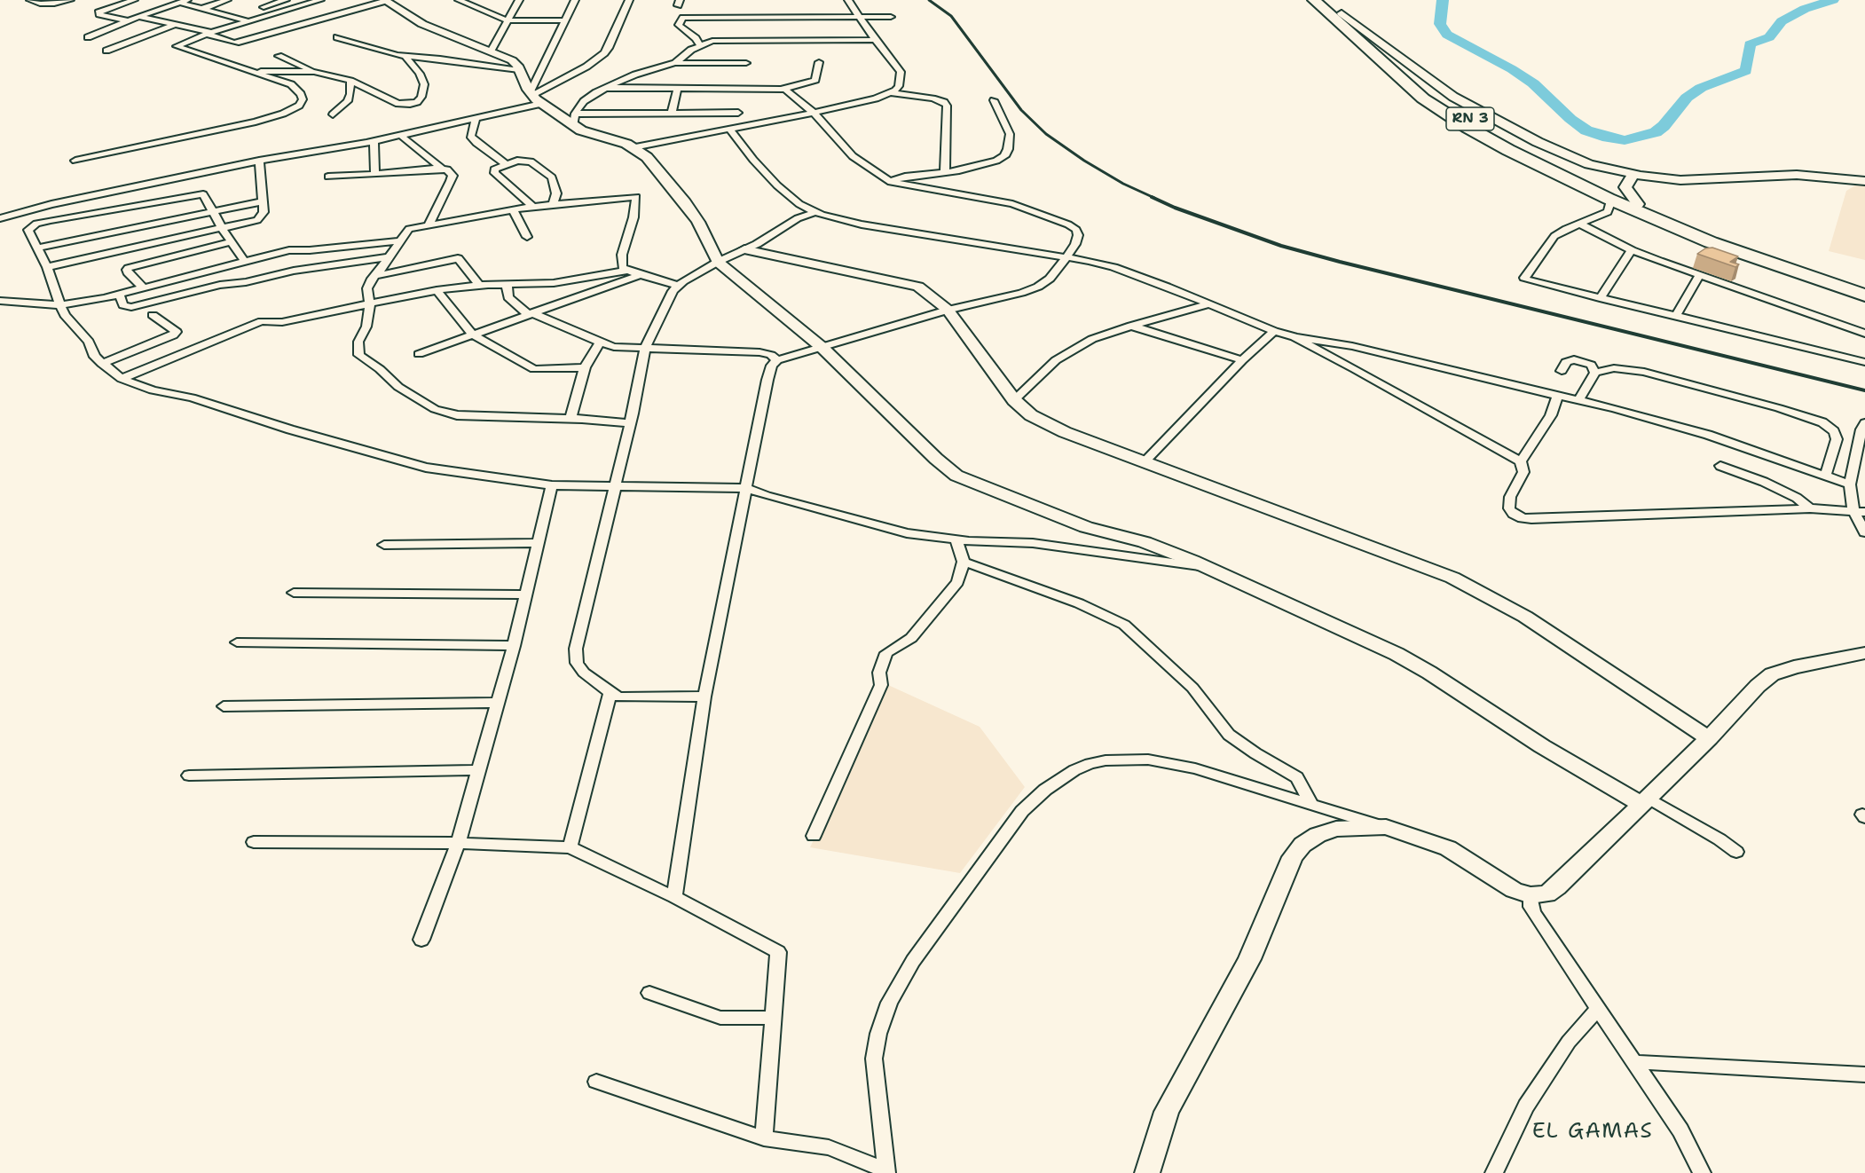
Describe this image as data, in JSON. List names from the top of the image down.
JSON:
{
  "streets": {
    "highway": ["RN 3"]
  },
  "districts": ["EL GAMAS"]
}
